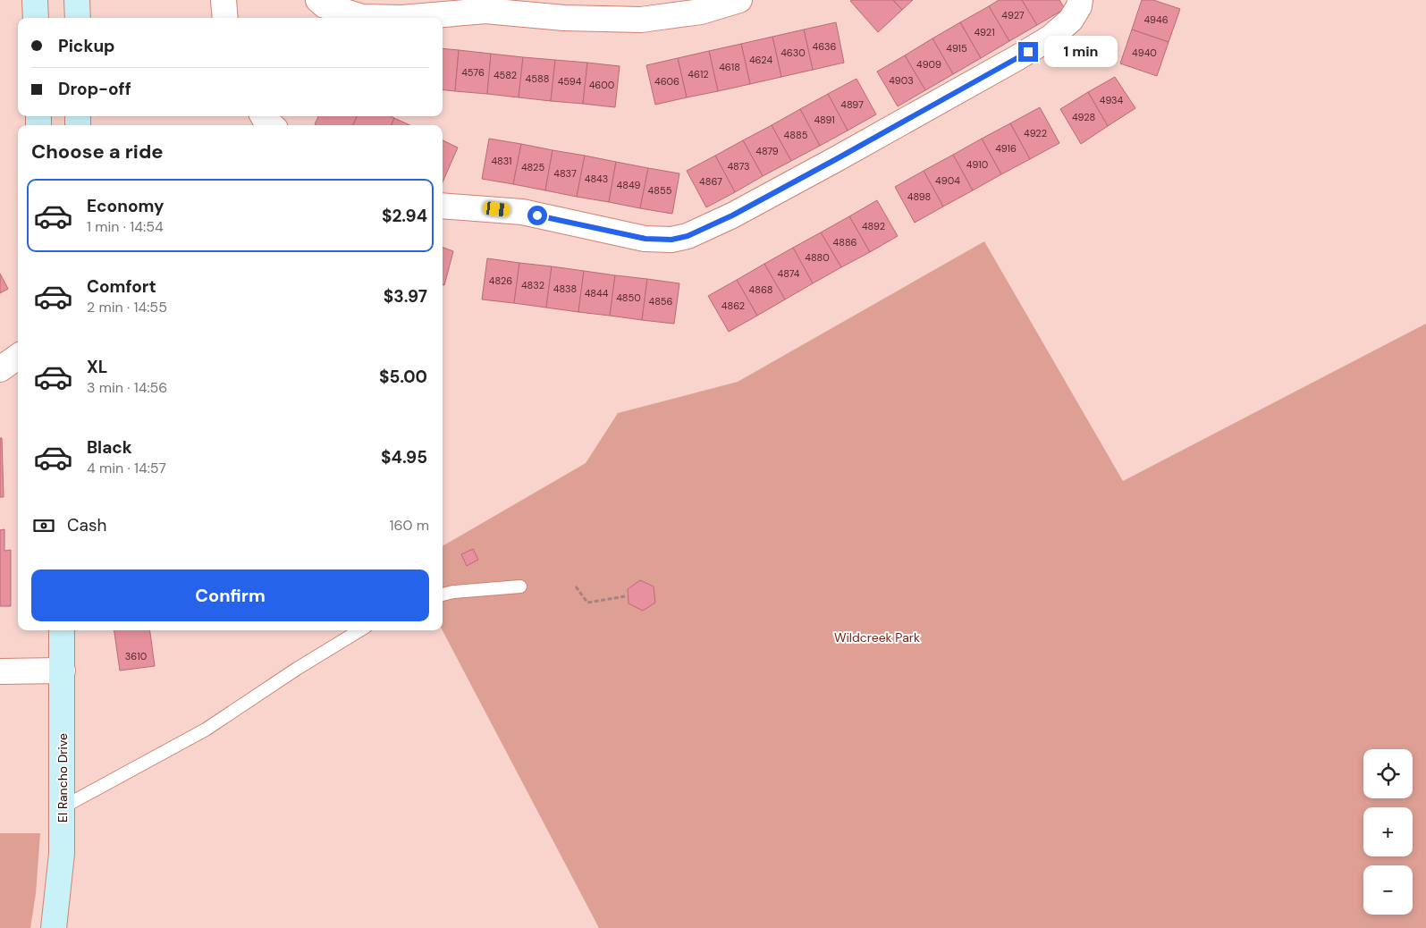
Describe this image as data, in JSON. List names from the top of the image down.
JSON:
{
  "streets": {
    "main road": ["El Rancho Drive"]
  },
  "parks": ["Wildcreek Park"],
  "house_numbers": [
    "4927",
    "4946",
    "4921",
    "4636",
    "4915",
    "4630",
    "4940",
    "4624",
    "4909",
    "4618",
    "4576",
    "4612",
    "4582",
    "4588",
    "4903",
    "4594",
    "4606",
    "4600",
    "4934",
    "4897",
    "4928",
    "4891",
    "4922",
    "4885",
    "4916",
    "4879",
    "4831",
    "4910",
    "4873",
    "4825",
    "4837",
    "4843",
    "4904",
    "4867",
    "4849",
    "4855",
    "4898",
    "4892",
    "4886",
    "4880",
    "4874",
    "4826",
    "4832",
    "4838",
    "4868",
    "4844",
    "4850",
    "4856",
    "4862",
    "3610"
  ],
  "page": {
    "banner": ["Pickup", "Drop-off"],
    "bubble": "1 min",
    "heading": "Choose a ride",
    "list": [
      {
        "name": "Economy",
        "note": "1 min · 14:54",
        "value": "$2.94"
      },
      {
        "name": "Comfort",
        "note": "2 min · 14:55",
        "value": "$3.97"
      },
      {
        "name": "XL",
        "note": "3 min · 14:56",
        "value": "$5.00"
      },
      {
        "name": "Black",
        "note": "4 min · 14:57",
        "value": "$4.95"
      }
    ],
    "pay": ["Cash", "160 m"],
    "buttons": "Confirm",
    "map_buttons": ["+", "−"]
  }
}
